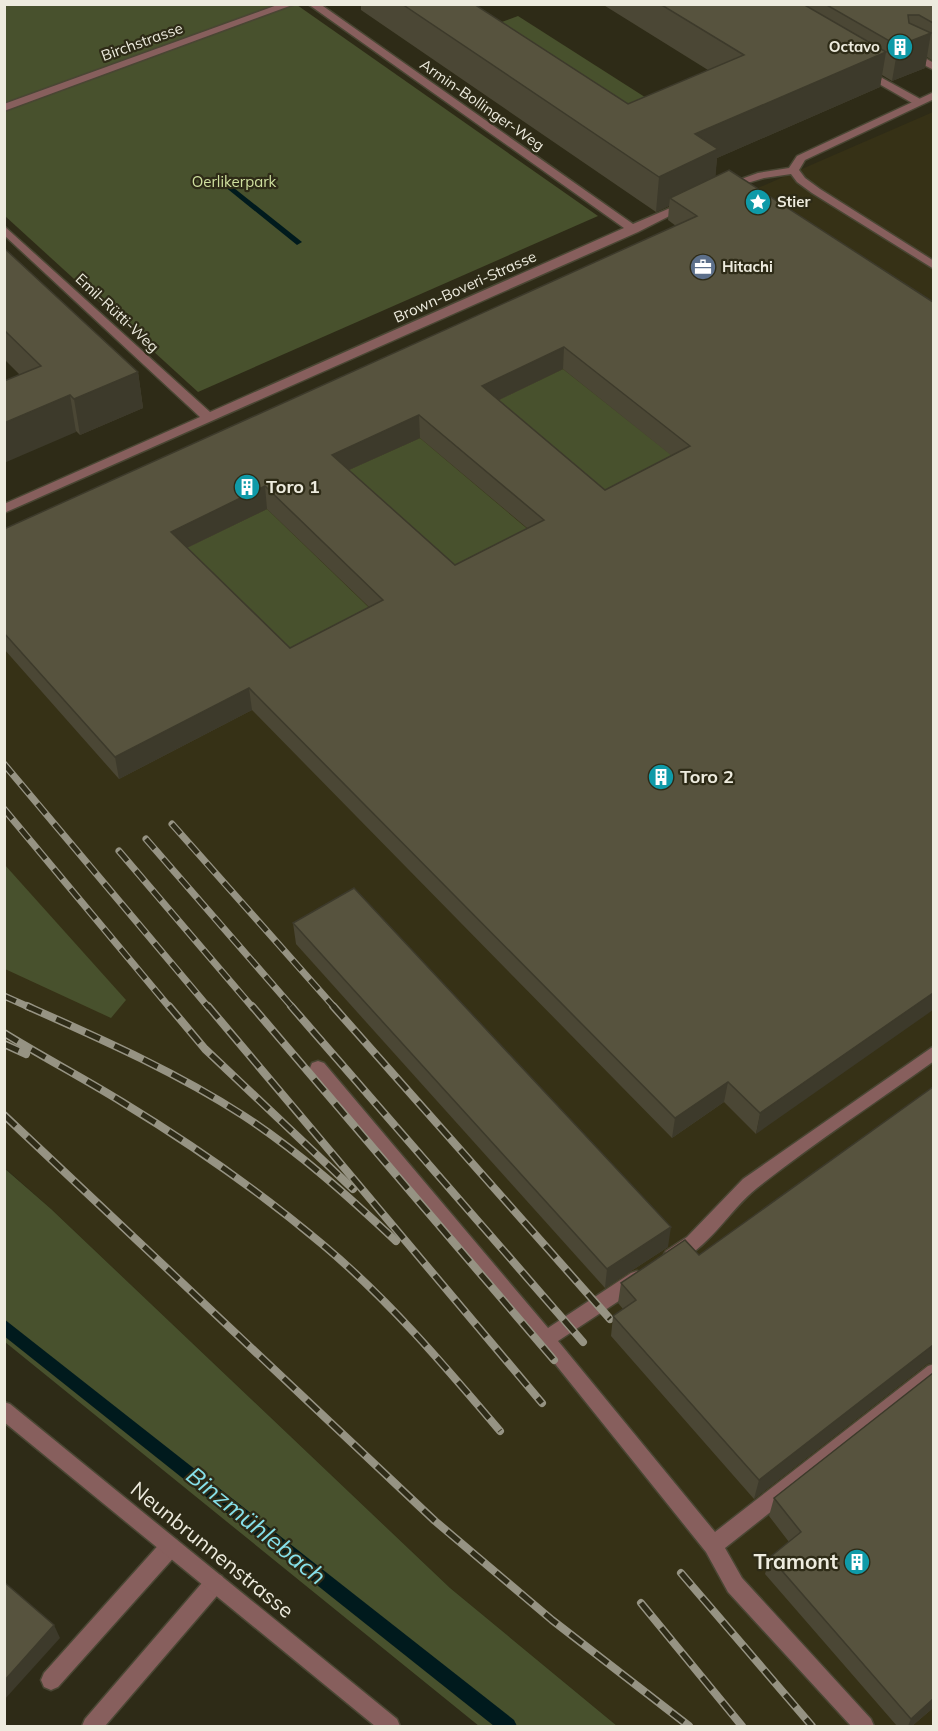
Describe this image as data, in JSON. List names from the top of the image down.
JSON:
{
  "streets": {
    "street": [
      "Birchstrasse",
      "Armin-Bollinger-Weg",
      "Brown-Boveri-Strasse",
      "Emil-Rütti-Weg",
      "Neunbrunnenstrasse"
    ]
  },
  "crossings": [
    ["Armin-Bollinger-Weg", "Brown-Boveri-Strasse"],
    ["Brown-Boveri-Strasse", "Emil-Rütti-Weg"]
  ],
  "water": ["Binzmühlebach"],
  "parks": ["Oerlikerpark"],
  "places": {
    "building": [
      "Octavo",
      "Toro 1",
      "Toro 2",
      "Tramont"
    ],
    "place": ["Stier"],
    "office": ["Hitachi"]
  }
}
